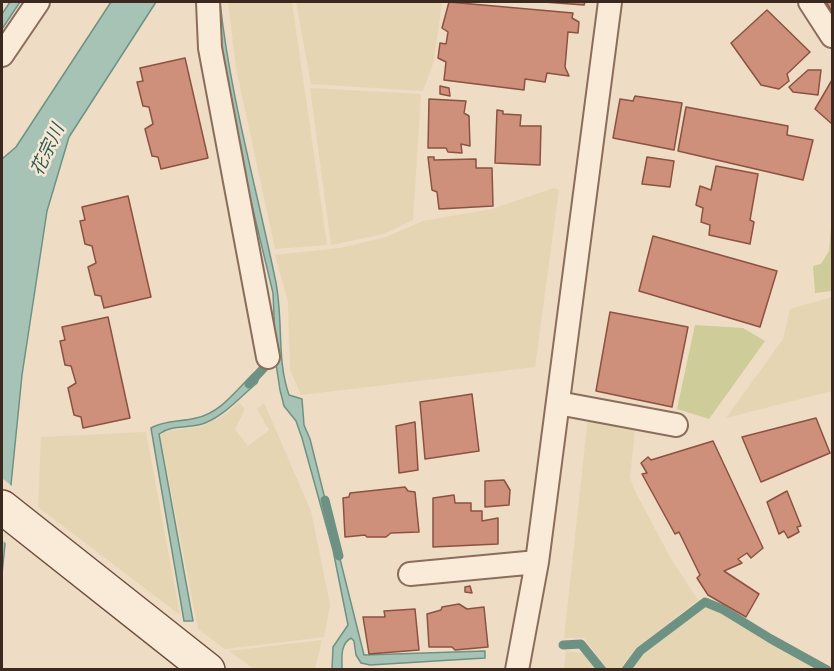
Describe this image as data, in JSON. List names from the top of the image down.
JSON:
{
  "water": ["花宗川"]
}
